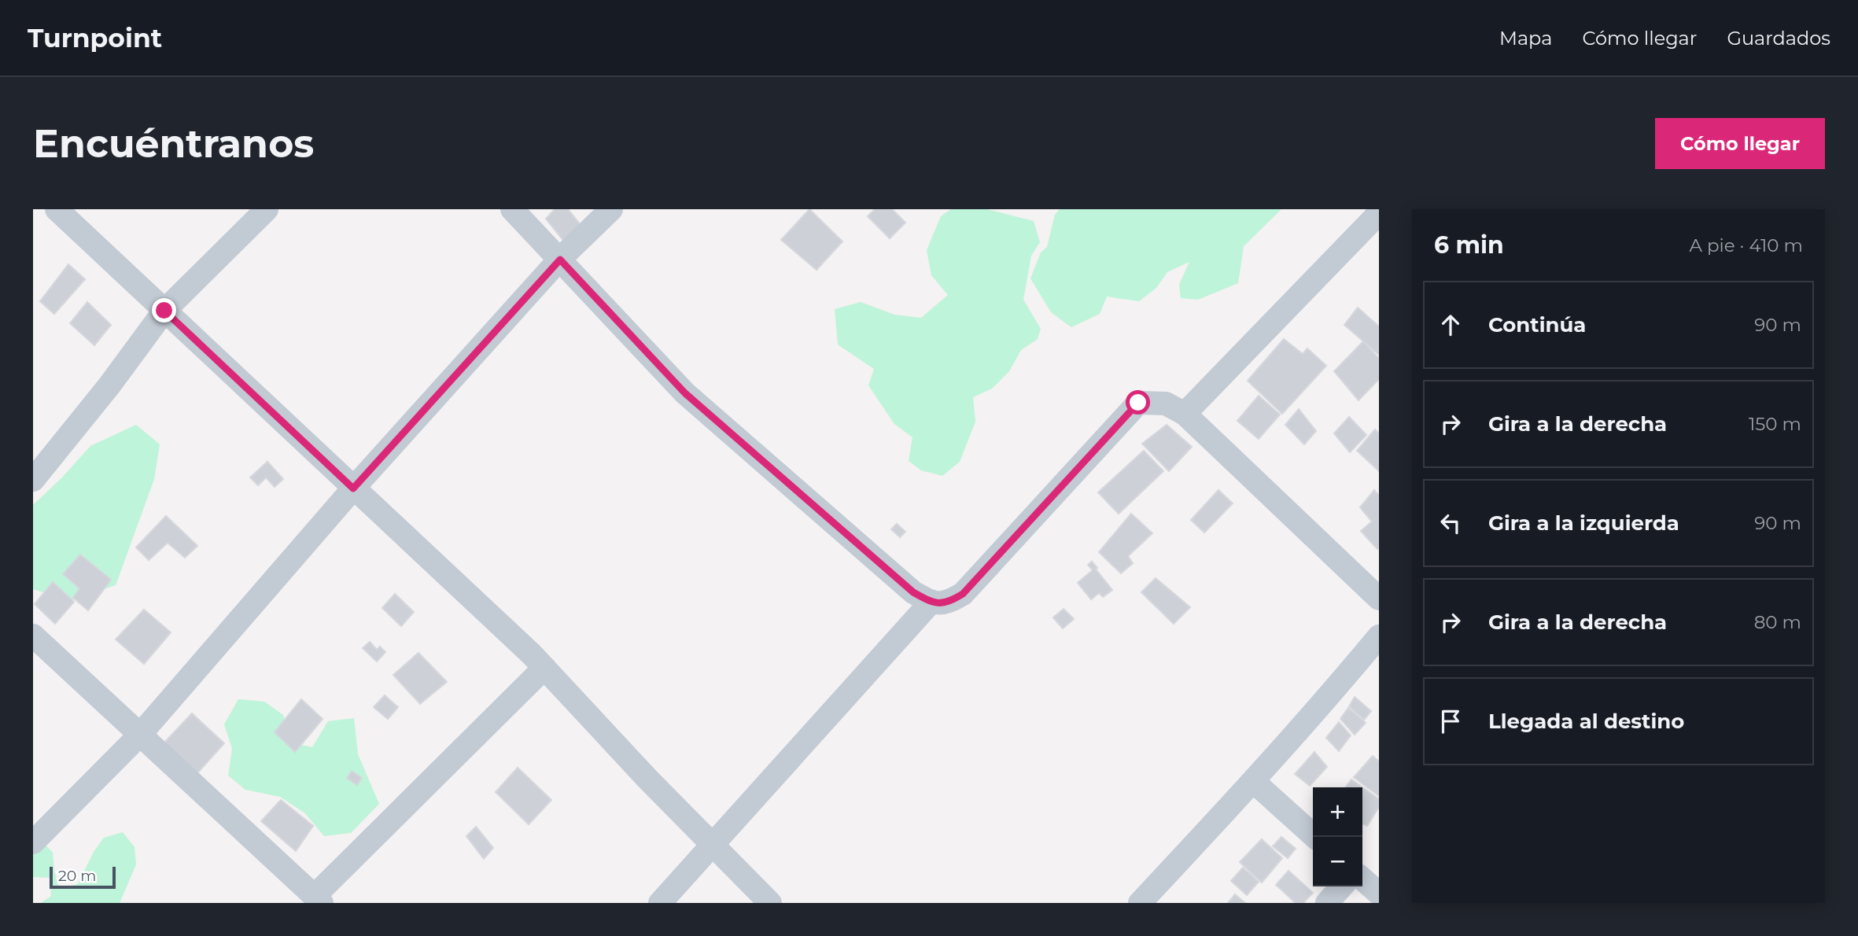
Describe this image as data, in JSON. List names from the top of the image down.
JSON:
{
  "scale_bar": "20 m",
  "page": {
    "header": "Turnpoint",
    "nav": ["Mapa", "Cómo llegar", "Guardados"],
    "buttons": "Cómo llegar",
    "title": "Encuéntranos",
    "heading": ["6 min", "A pie · 410 m"],
    "list": [
      ["Continúa", "90 m"],
      ["Gira a la derecha", "150 m"],
      ["Gira a la izquierda", "90 m"],
      ["Gira a la derecha", "80 m"],
      "Llegada al destino"
    ],
    "map_buttons": ["+", "−"],
    "scale": "20 m"
  }
}
